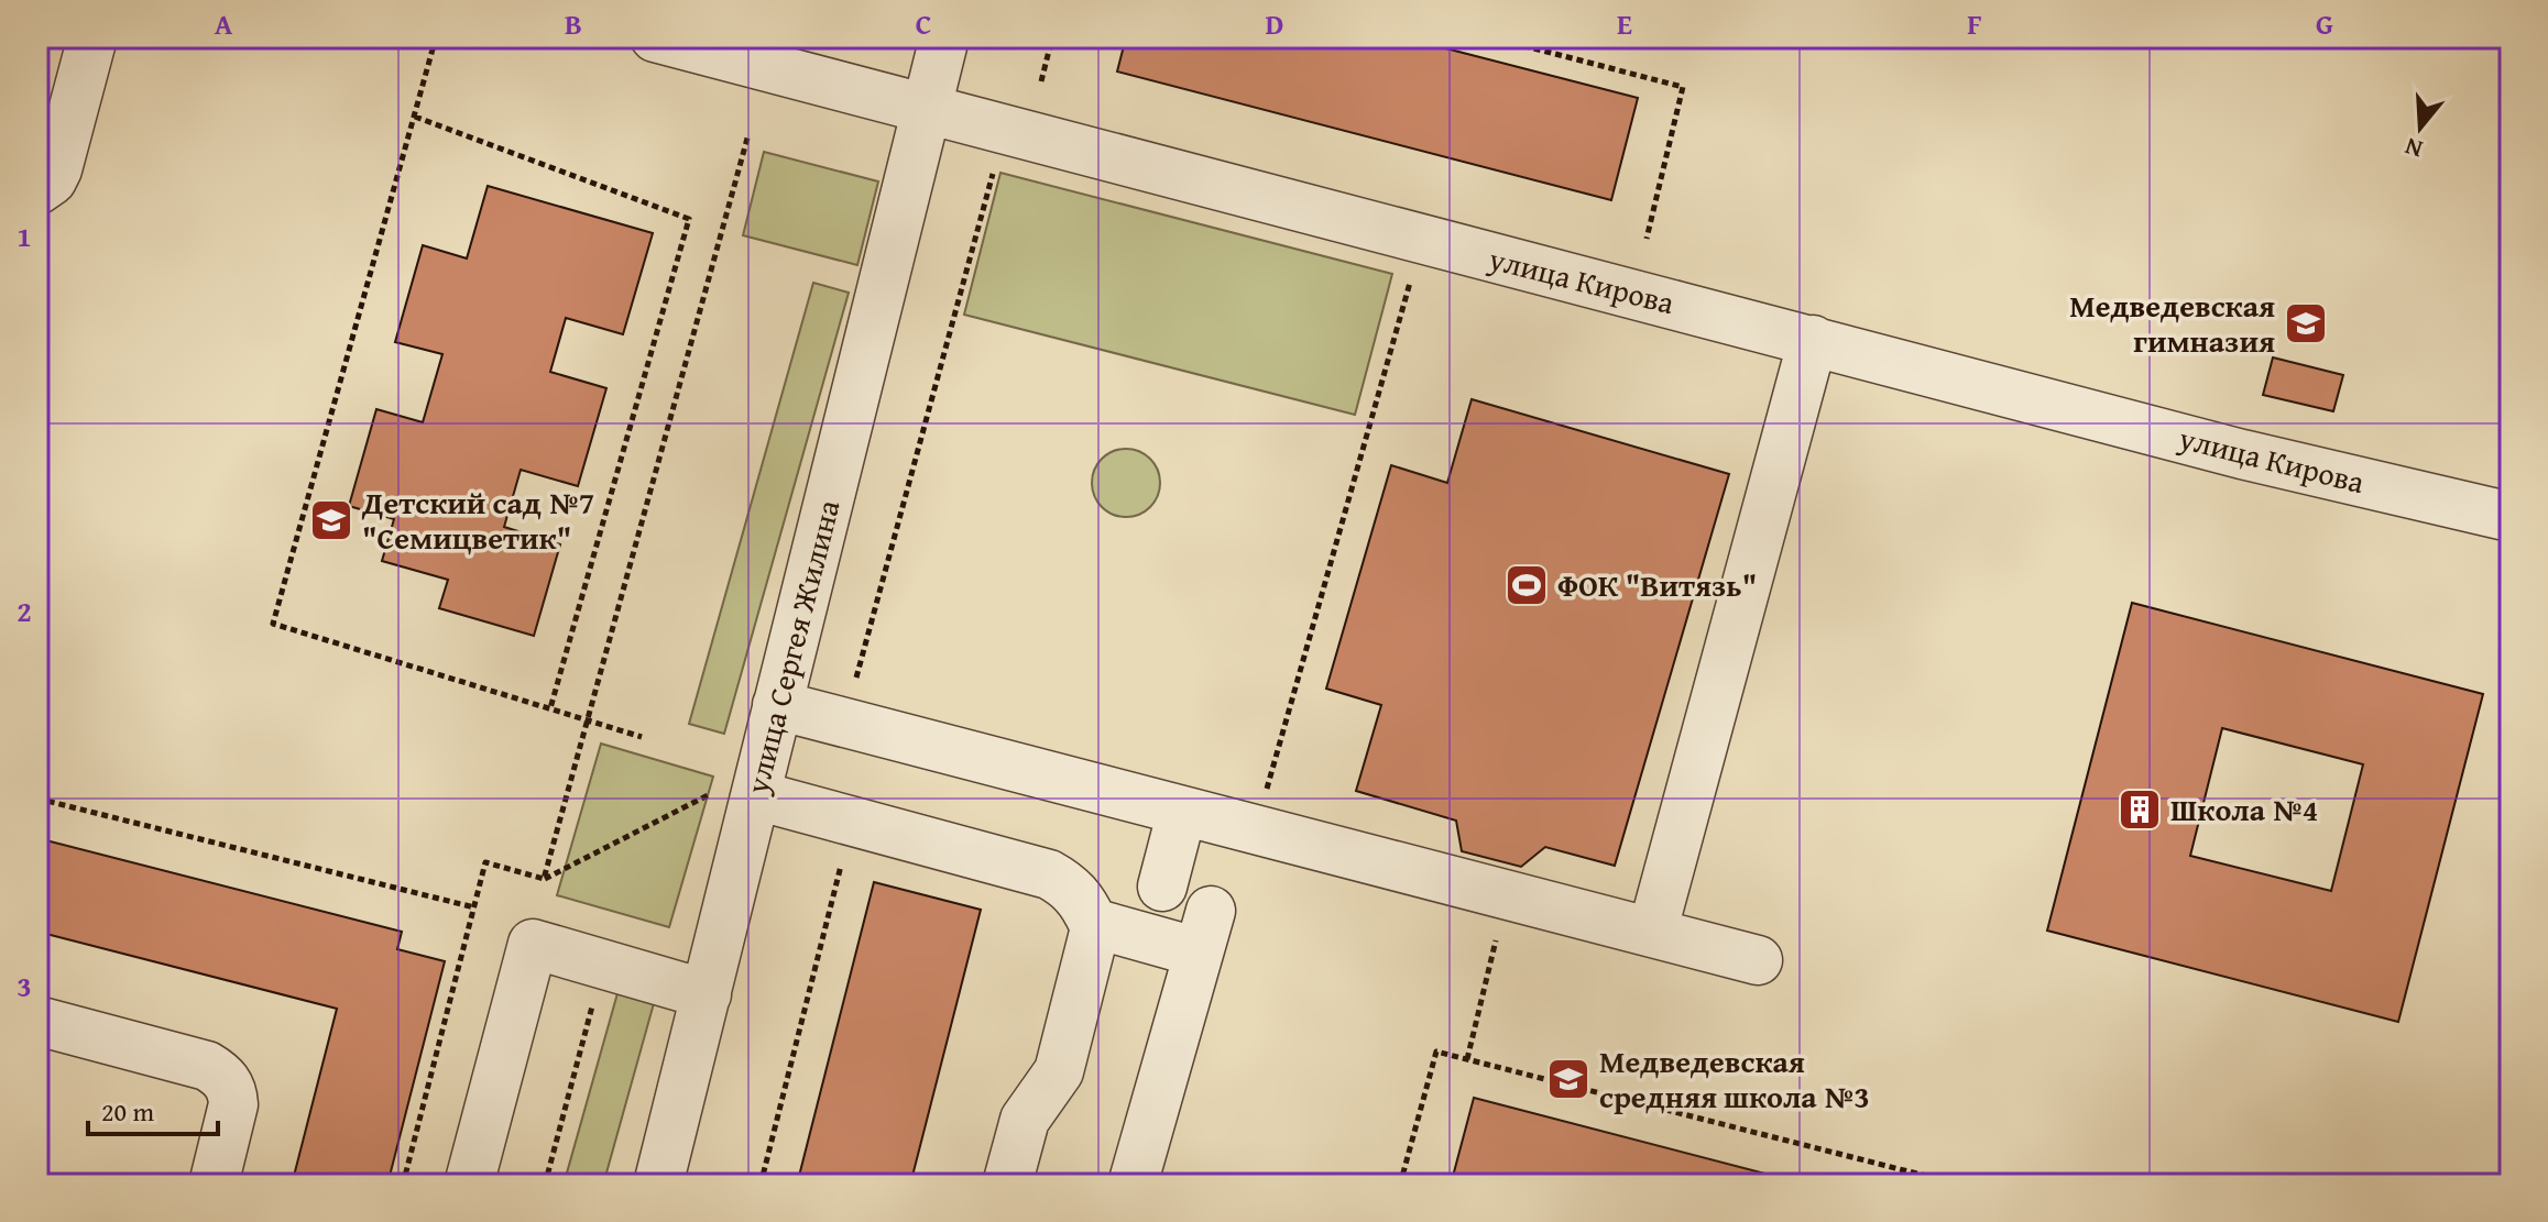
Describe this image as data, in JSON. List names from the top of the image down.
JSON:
{
  "streets": {
    "street": ["улица Кирова", "улица Сергея Жилина"]
  },
  "crossings": [
    ["улица Кирова", "улица Сергея Жилина"]
  ],
  "places": {
    "school or university": ["Медведевская гимназия", "Детский сад №7 \"Семицветик\"", "Медведевская средняя школа №3"],
    "sports": ["ФОК \"Витязь\""],
    "building": ["Школа №4"]
  },
  "scale_bar": "20 m",
  "north": "bottom",
  "grid": {
    "columns": [
      "A",
      "B",
      "C",
      "D",
      "E",
      "F",
      "G"
    ],
    "rows": ["1", "2", "3"]
  }
}
